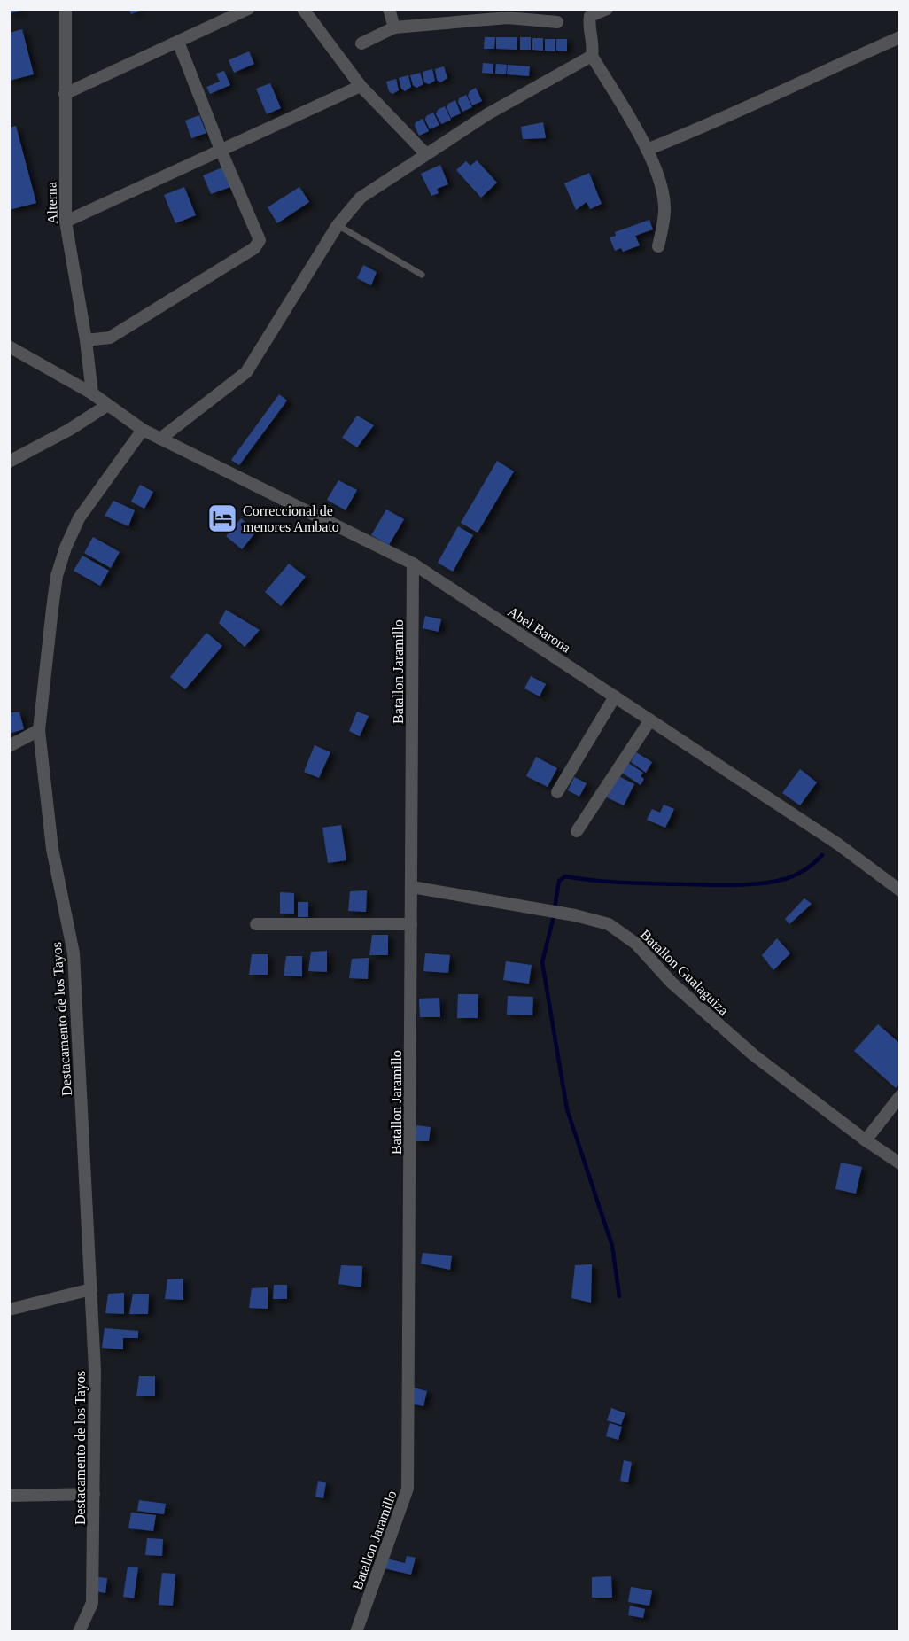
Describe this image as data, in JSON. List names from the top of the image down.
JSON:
{
  "streets": {
    "street": [
      "Alterna",
      "Abel Barona",
      "Batallon Jaramillo",
      "Batallon Gualaguiza",
      "Destacamento de los Tayos"
    ]
  },
  "crossings": [
    ["Alterna", "Abel Barona"],
    ["Abel Barona", "Batallon Jaramillo"],
    ["Abel Barona", "Destacamento de los Tayos"],
    ["Batallon Jaramillo", "Batallon Gualaguiza"]
  ],
  "places": {
    "hotel": ["Correccional de menores Ambato"]
  }
}
